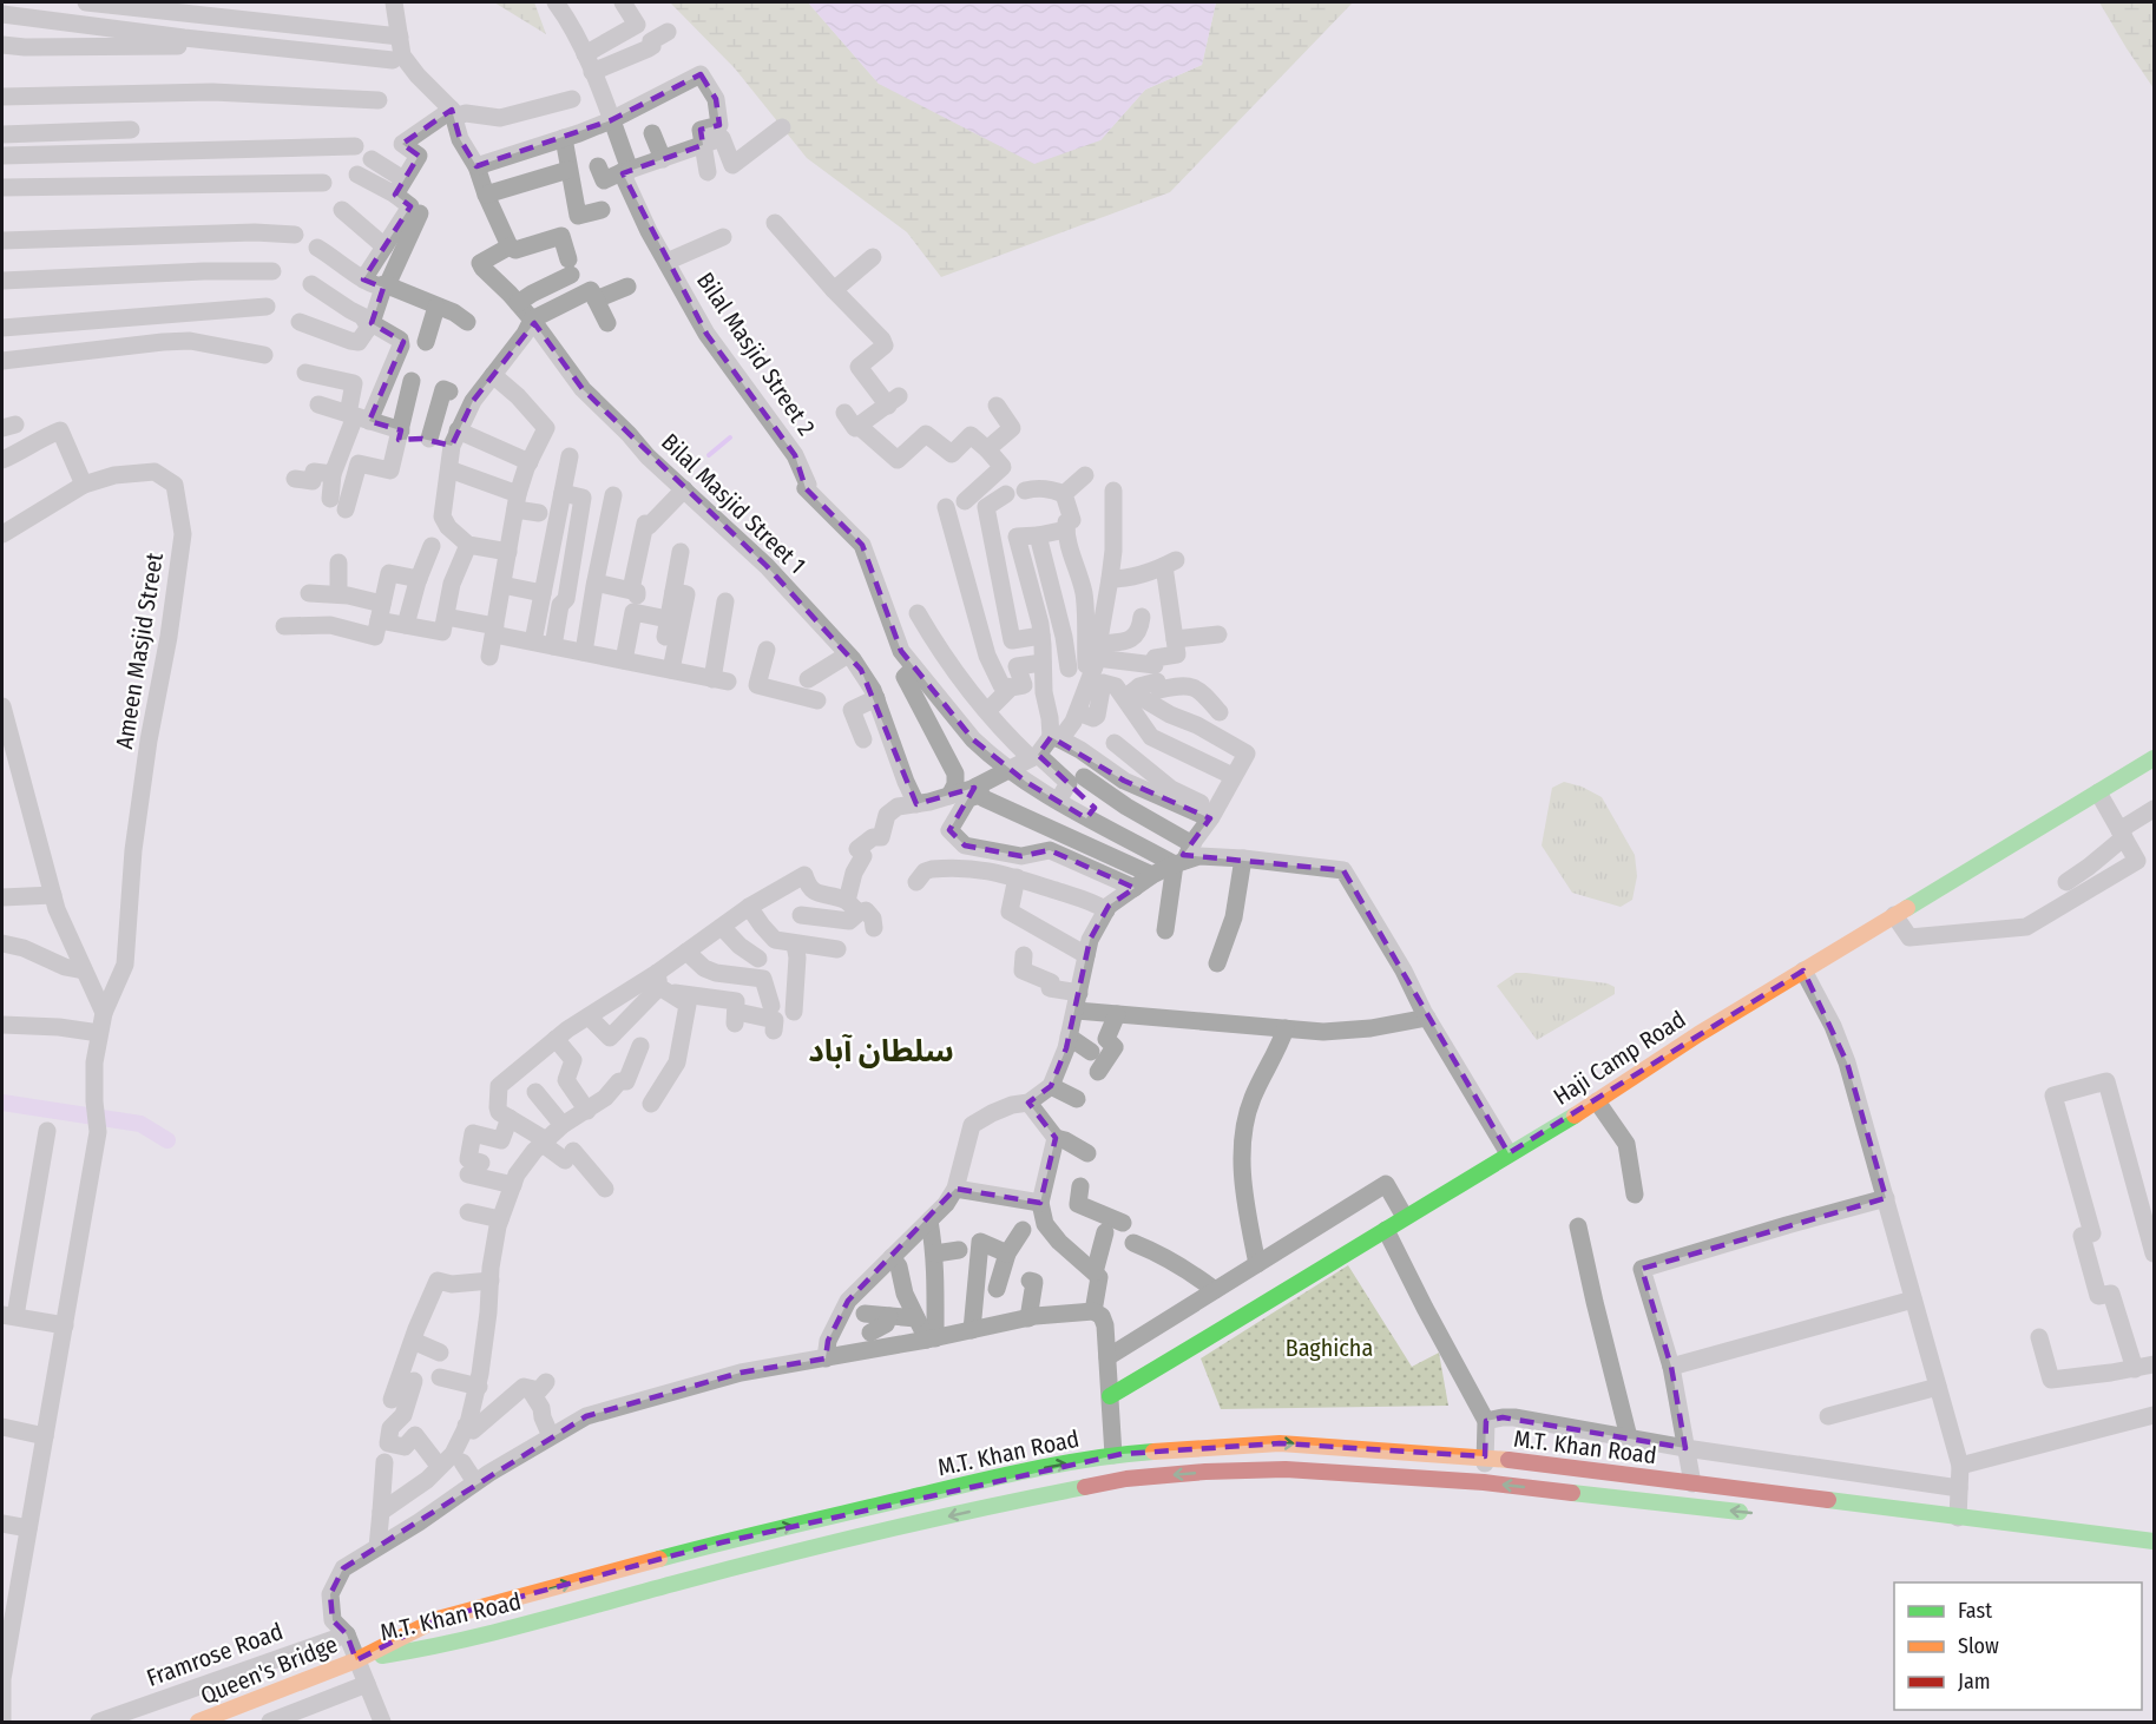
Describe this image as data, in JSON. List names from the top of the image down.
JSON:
{
  "streets": {
    "main road": ["Haji Camp Road", "M.T. Khan Road", "Queen's Bridge"],
    "street": [
      "Bilal Masjid Street 2",
      "Bilal Masjid Street 1",
      "Ameen Masjid Street",
      "Framrose Road"
    ]
  },
  "crossings": [
    ["M.T. Khan Road", "Queen's Bridge"]
  ],
  "districts": ["سلطان آباد"],
  "parks": ["Baghicha"],
  "legend": ["Fast", "Slow", "Jam"]
}
